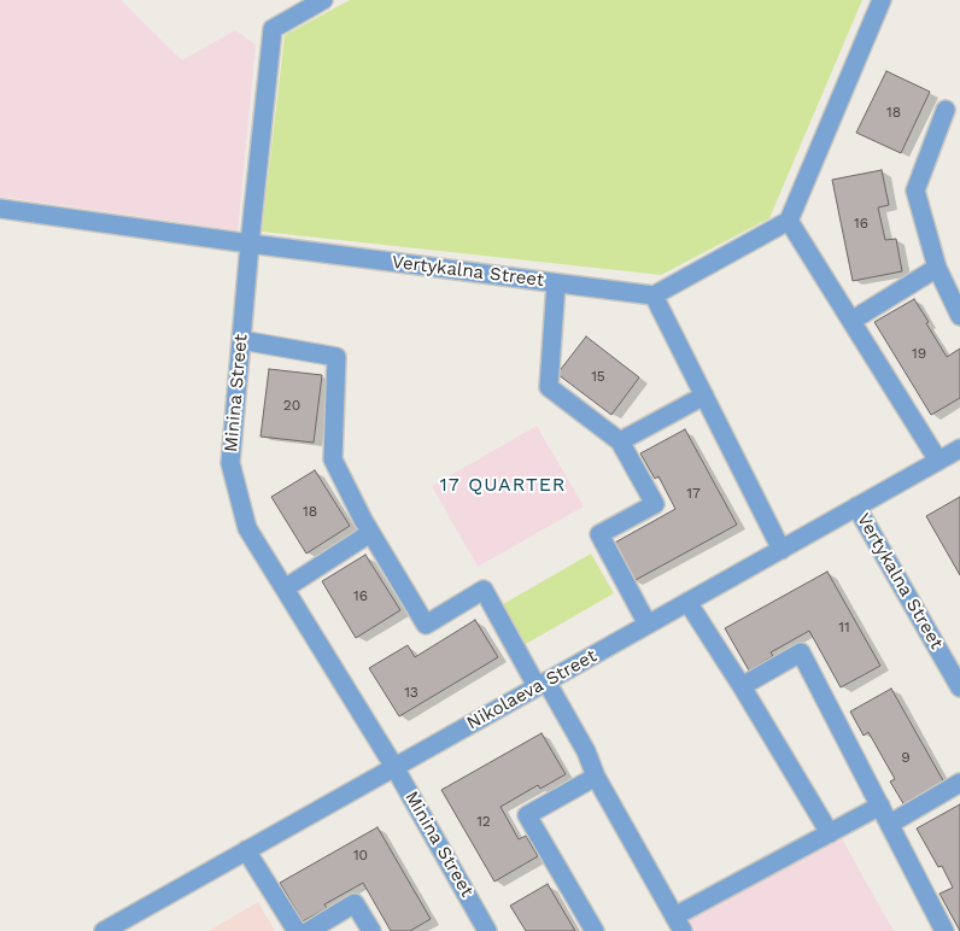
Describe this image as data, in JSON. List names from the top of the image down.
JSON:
{
  "streets": {
    "street": ["Vertykalna Street", "Minina Street", "Nikolaeva Street"]
  },
  "crossings": [
    ["Vertykalna Street", "Minina Street"],
    ["Vertykalna Street", "Nikolaeva Street"],
    ["Minina Street", "Nikolaeva Street"]
  ],
  "districts": ["17 QUARTER"],
  "house_numbers": [
    "18",
    "16",
    "19",
    "15",
    "20",
    "17",
    "18",
    "16",
    "11",
    "13",
    "9",
    "12",
    "10"
  ]
}
